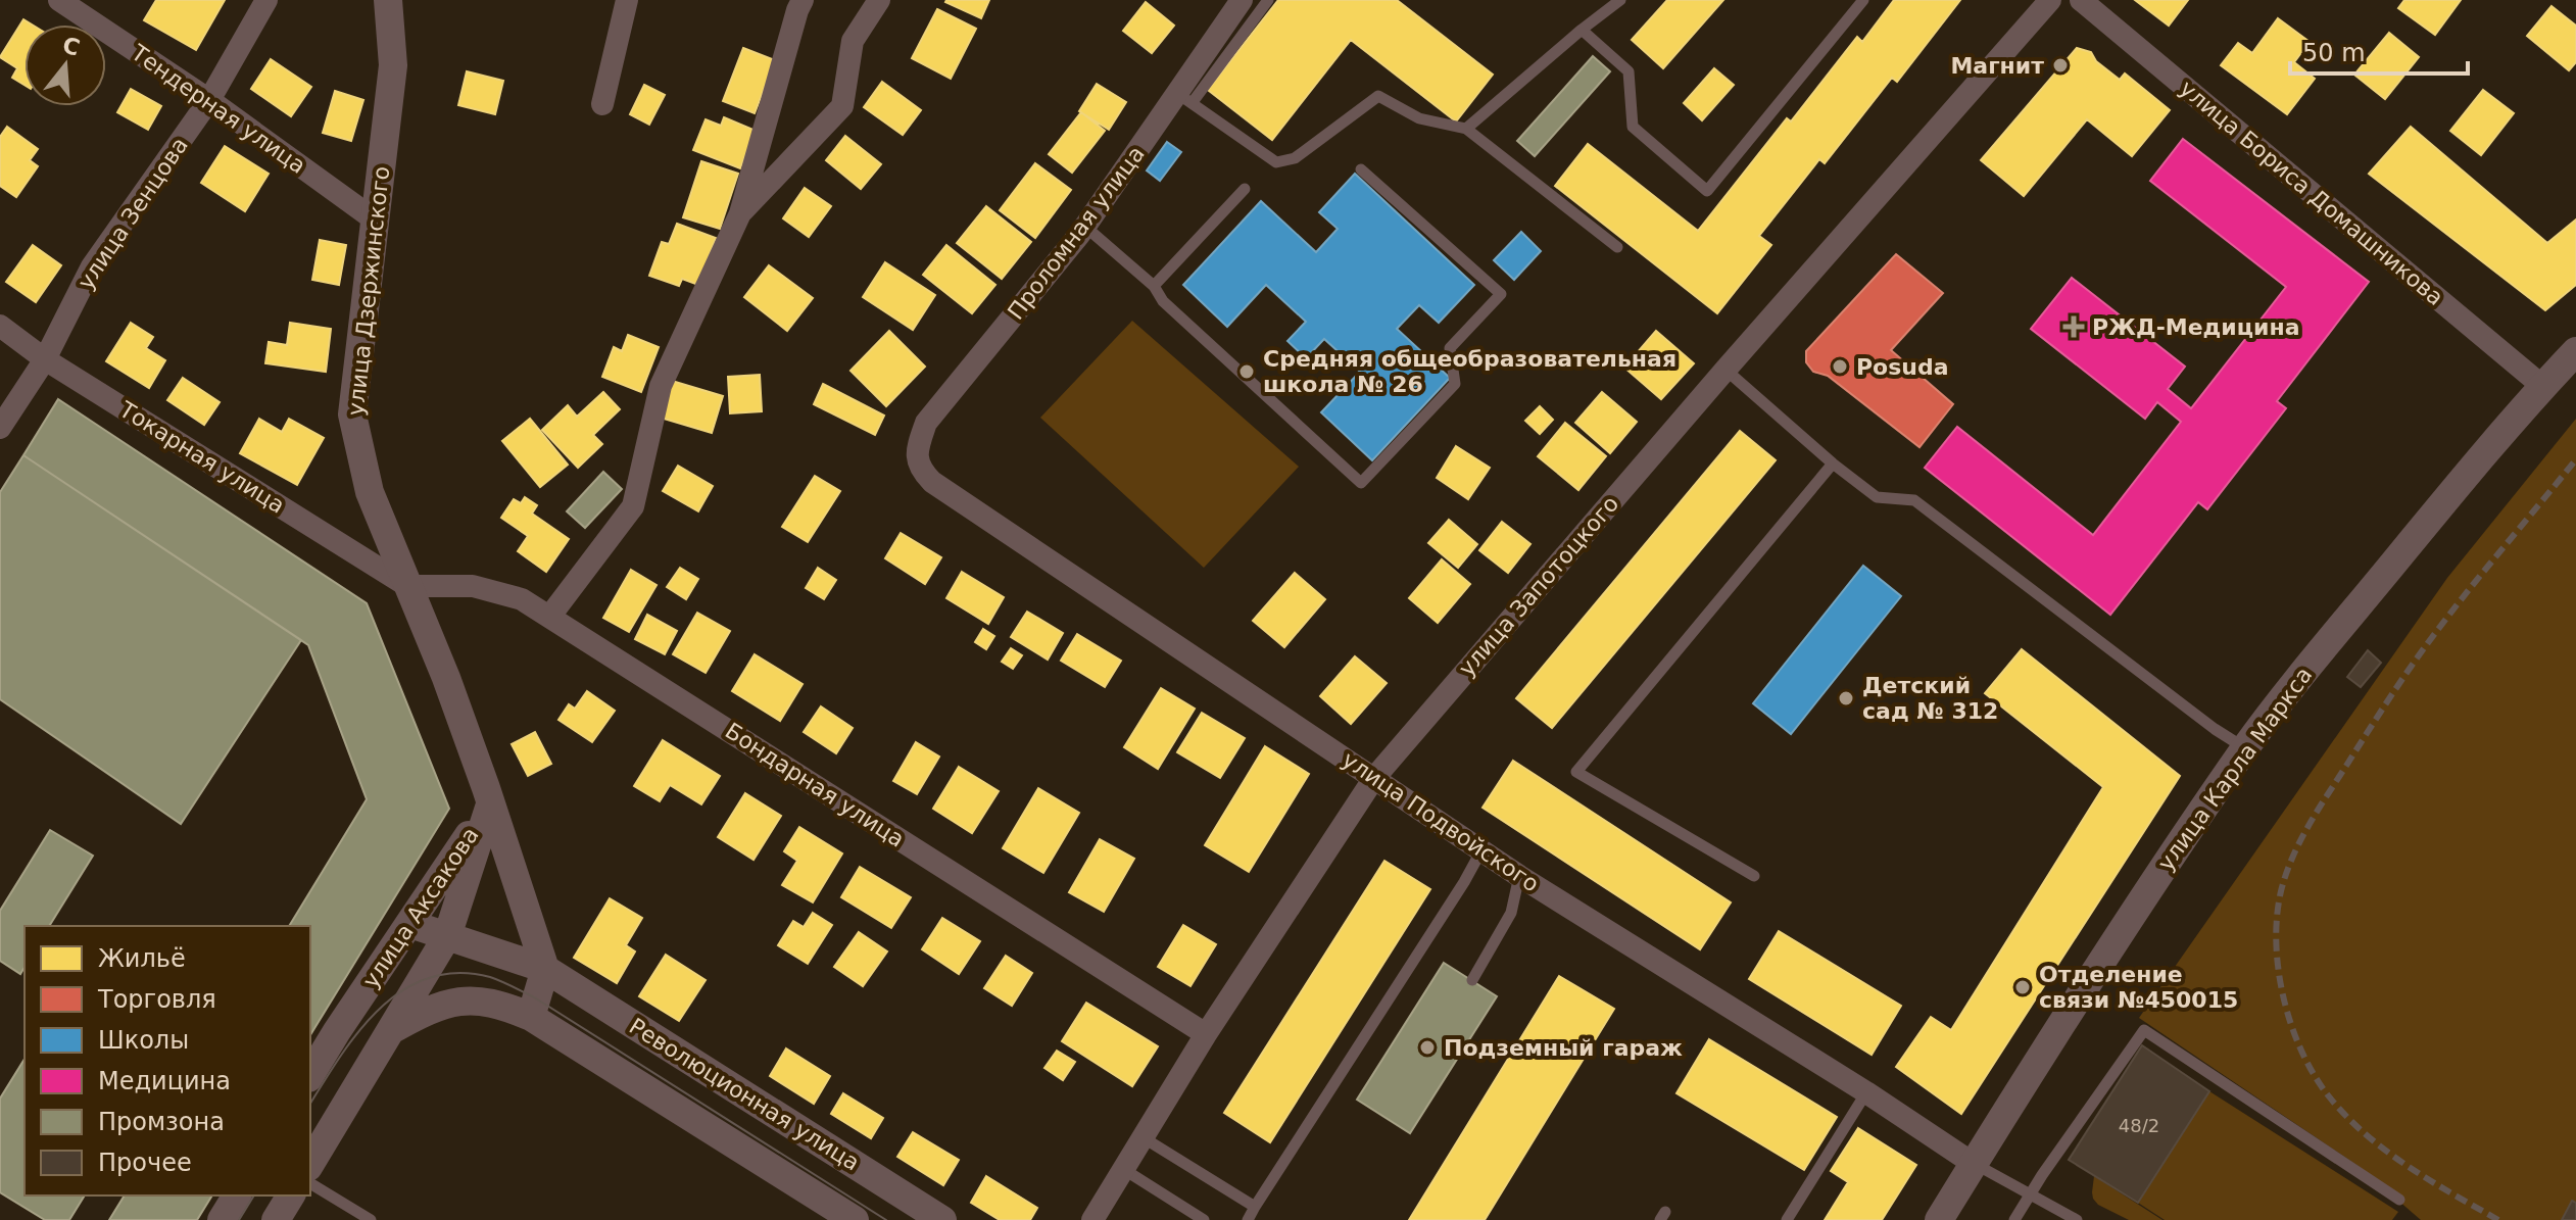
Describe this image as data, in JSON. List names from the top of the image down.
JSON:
{
  "streets": {
    "street": [
      "Тендерная улица",
      "улица Бориса Домашникова",
      "улица Зенцова",
      "Проломная улица",
      "улица Дзержинского",
      "Токарная улица",
      "улица Запотоцкого",
      "улица Карла Маркса",
      "Бондарная улица",
      "улица Подвойского",
      "улица Аксакова",
      "Революционная улица"
    ]
  },
  "crossings": [
    ["Тендерная улица", "улица Зенцова"],
    ["Тендерная улица", "улица Дзержинского"],
    ["улица Бориса Домашникова", "улица Карла Маркса"],
    ["улица Зенцова", "Токарная улица"],
    ["Проломная улица", "улица Подвойского"],
    ["улица Дзержинского", "Токарная улица"],
    ["улица Дзержинского", "Бондарная улица"],
    ["улица Дзержинского", "улица Аксакова"],
    ["Токарная улица", "Бондарная улица"],
    ["улица Запотоцкого", "Бондарная улица"],
    ["улица Запотоцкого", "улица Подвойского"],
    ["улица Карла Маркса", "улица Подвойского"],
    ["улица Аксакова", "Революционная улица"]
  ],
  "places": {
    "other": [
      "Магнит",
      "Posuda",
      "Средняя общеобразовательная школа № 26",
      "Детский сад № 312",
      "Отделение связи №450015",
      "Подземный гараж"
    ],
    "health": ["РЖД-Медицина"]
  },
  "house_numbers": ["48/2"],
  "legend": [
    "Жильё",
    "Торговля",
    "Школы",
    "Медицина",
    "Промзона",
    "Прочее"
  ],
  "scale_bar": "50 m",
  "north": "top"
}
